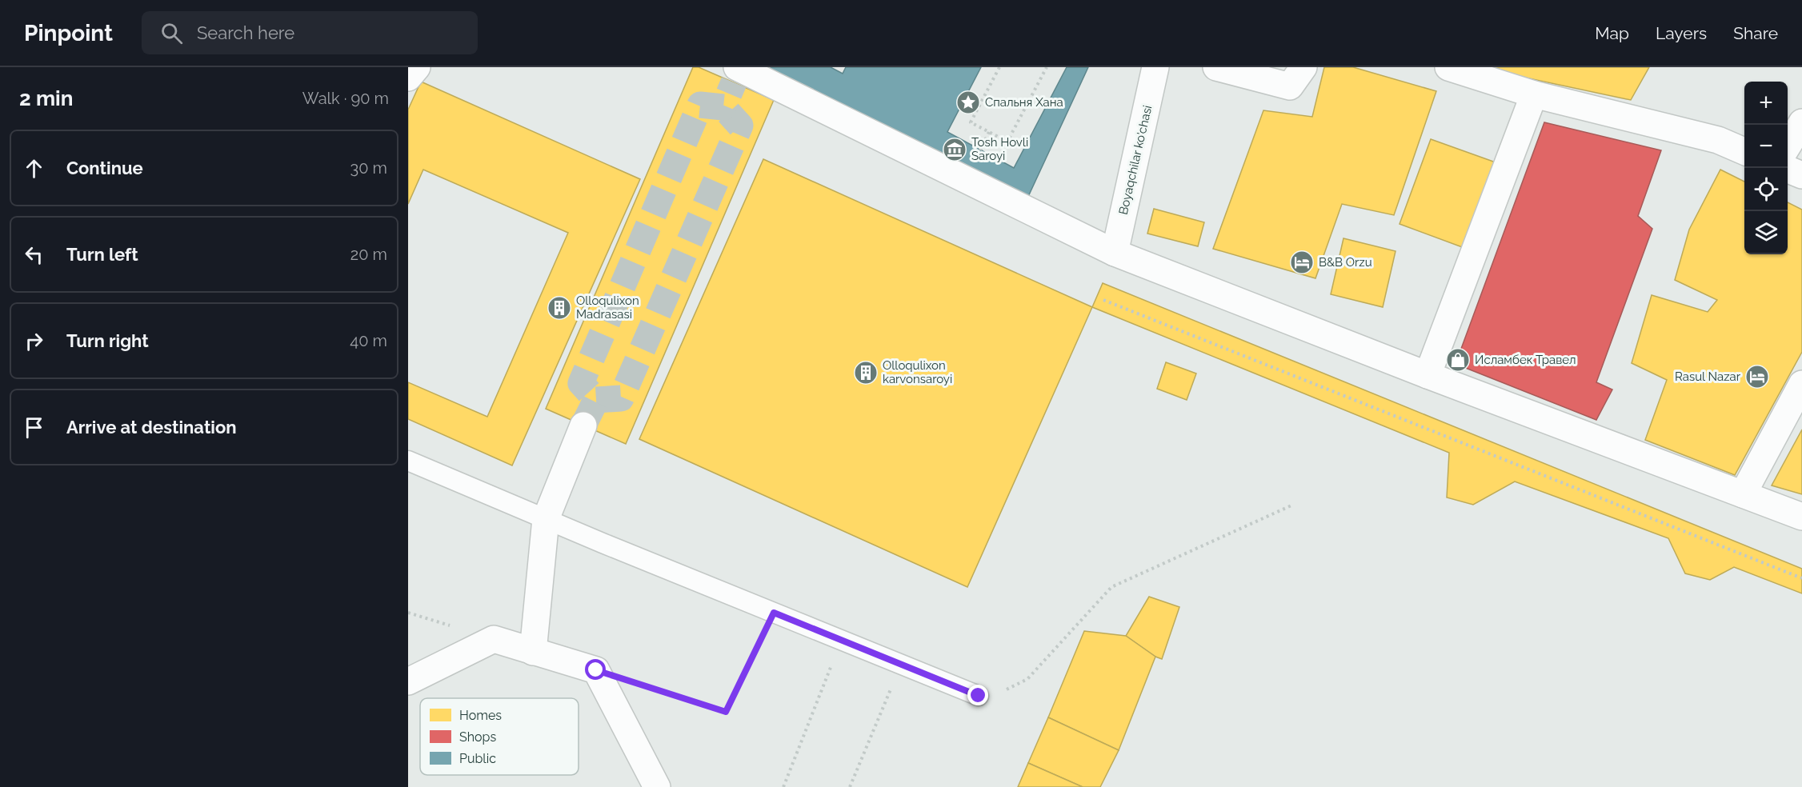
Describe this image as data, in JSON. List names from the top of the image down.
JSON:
{
  "streets": {
    "street": ["Boyaqchilar ko'chasi"]
  },
  "places": {
    "place": ["Спальня Хана"],
    "museum": ["Tosh Hovli Saroyi"],
    "hotel": ["B&B Orzu", "Rasul Nazar"],
    "building": ["Olloqulixon Madrasasi", "Olloqulixon karvonsaroyi"],
    "shop": ["Исламбек Травел"]
  },
  "legend": ["Homes", "Shops", "Public"],
  "page": {
    "header": "Pinpoint",
    "search": "Search here",
    "nav": ["Map", "Layers", "Share"],
    "heading": ["2 min", "Walk · 90 m"],
    "map_buttons": ["+", "−"],
    "list": [
      ["Continue", "30 m"],
      ["Turn left", "20 m"],
      ["Turn right", "40 m"],
      "Arrive at destination"
    ]
  }
}
